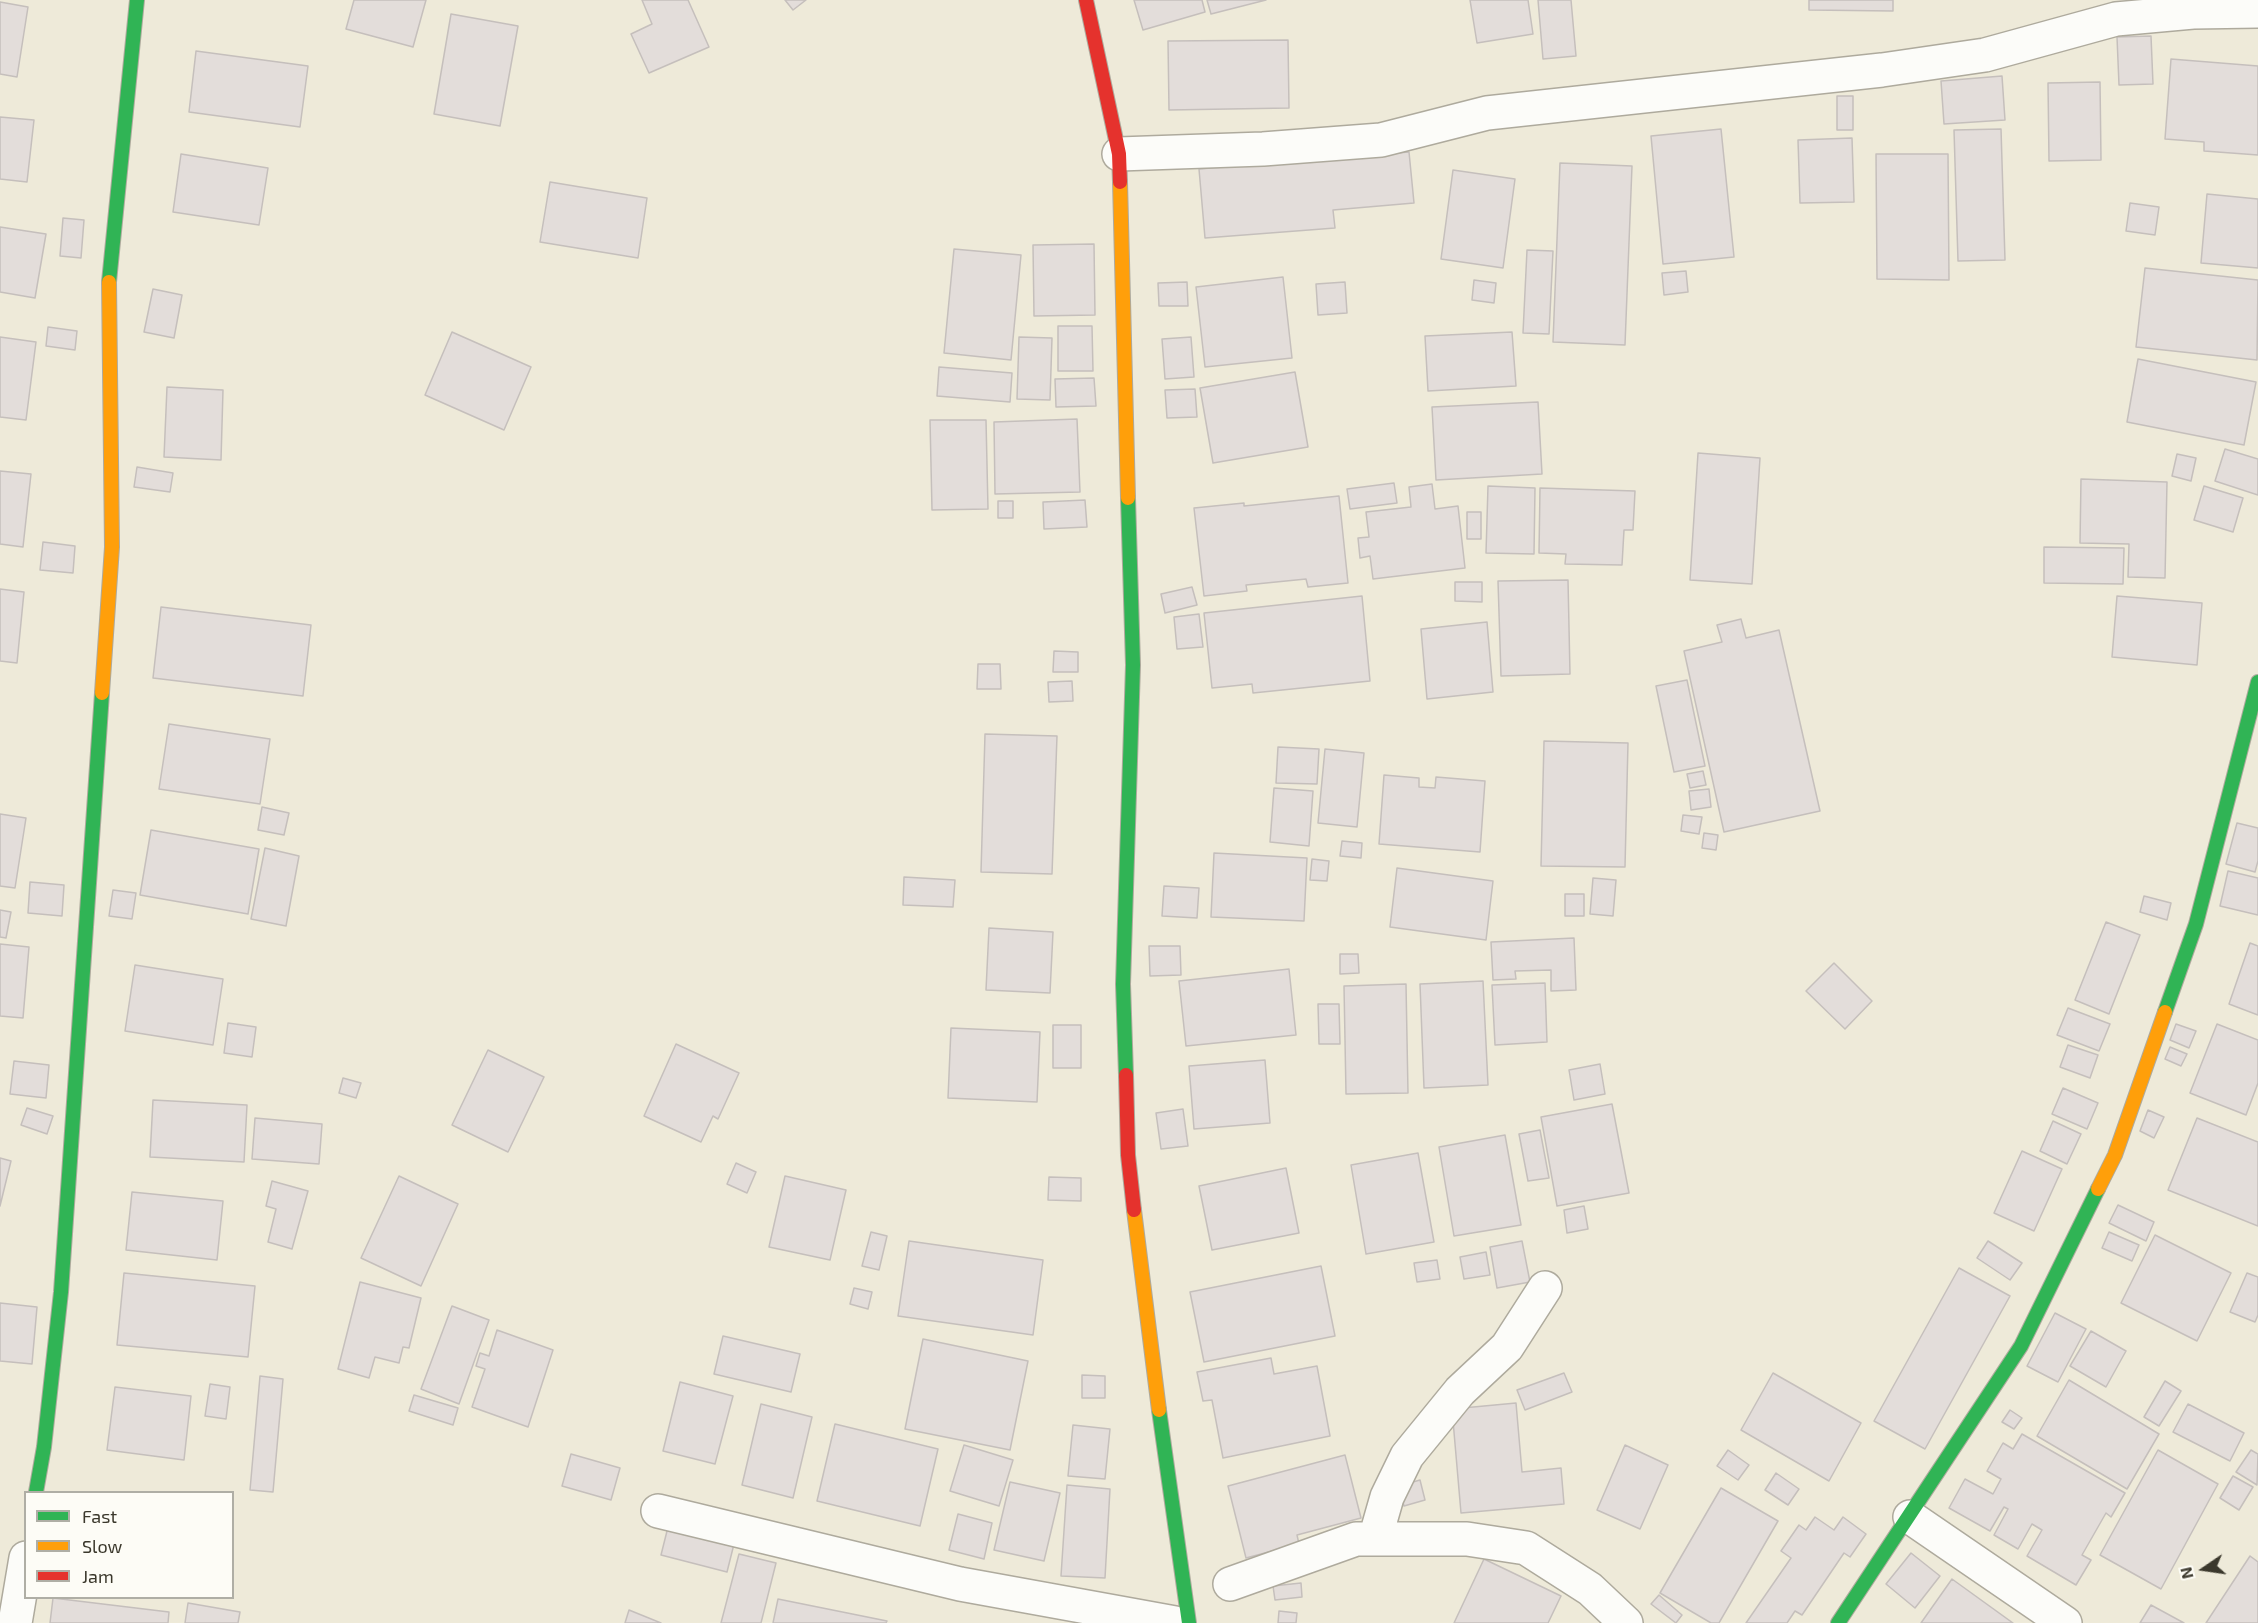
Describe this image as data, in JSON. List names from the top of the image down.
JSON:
{
  "legend": ["Fast", "Slow", "Jam"],
  "north": "left"
}
